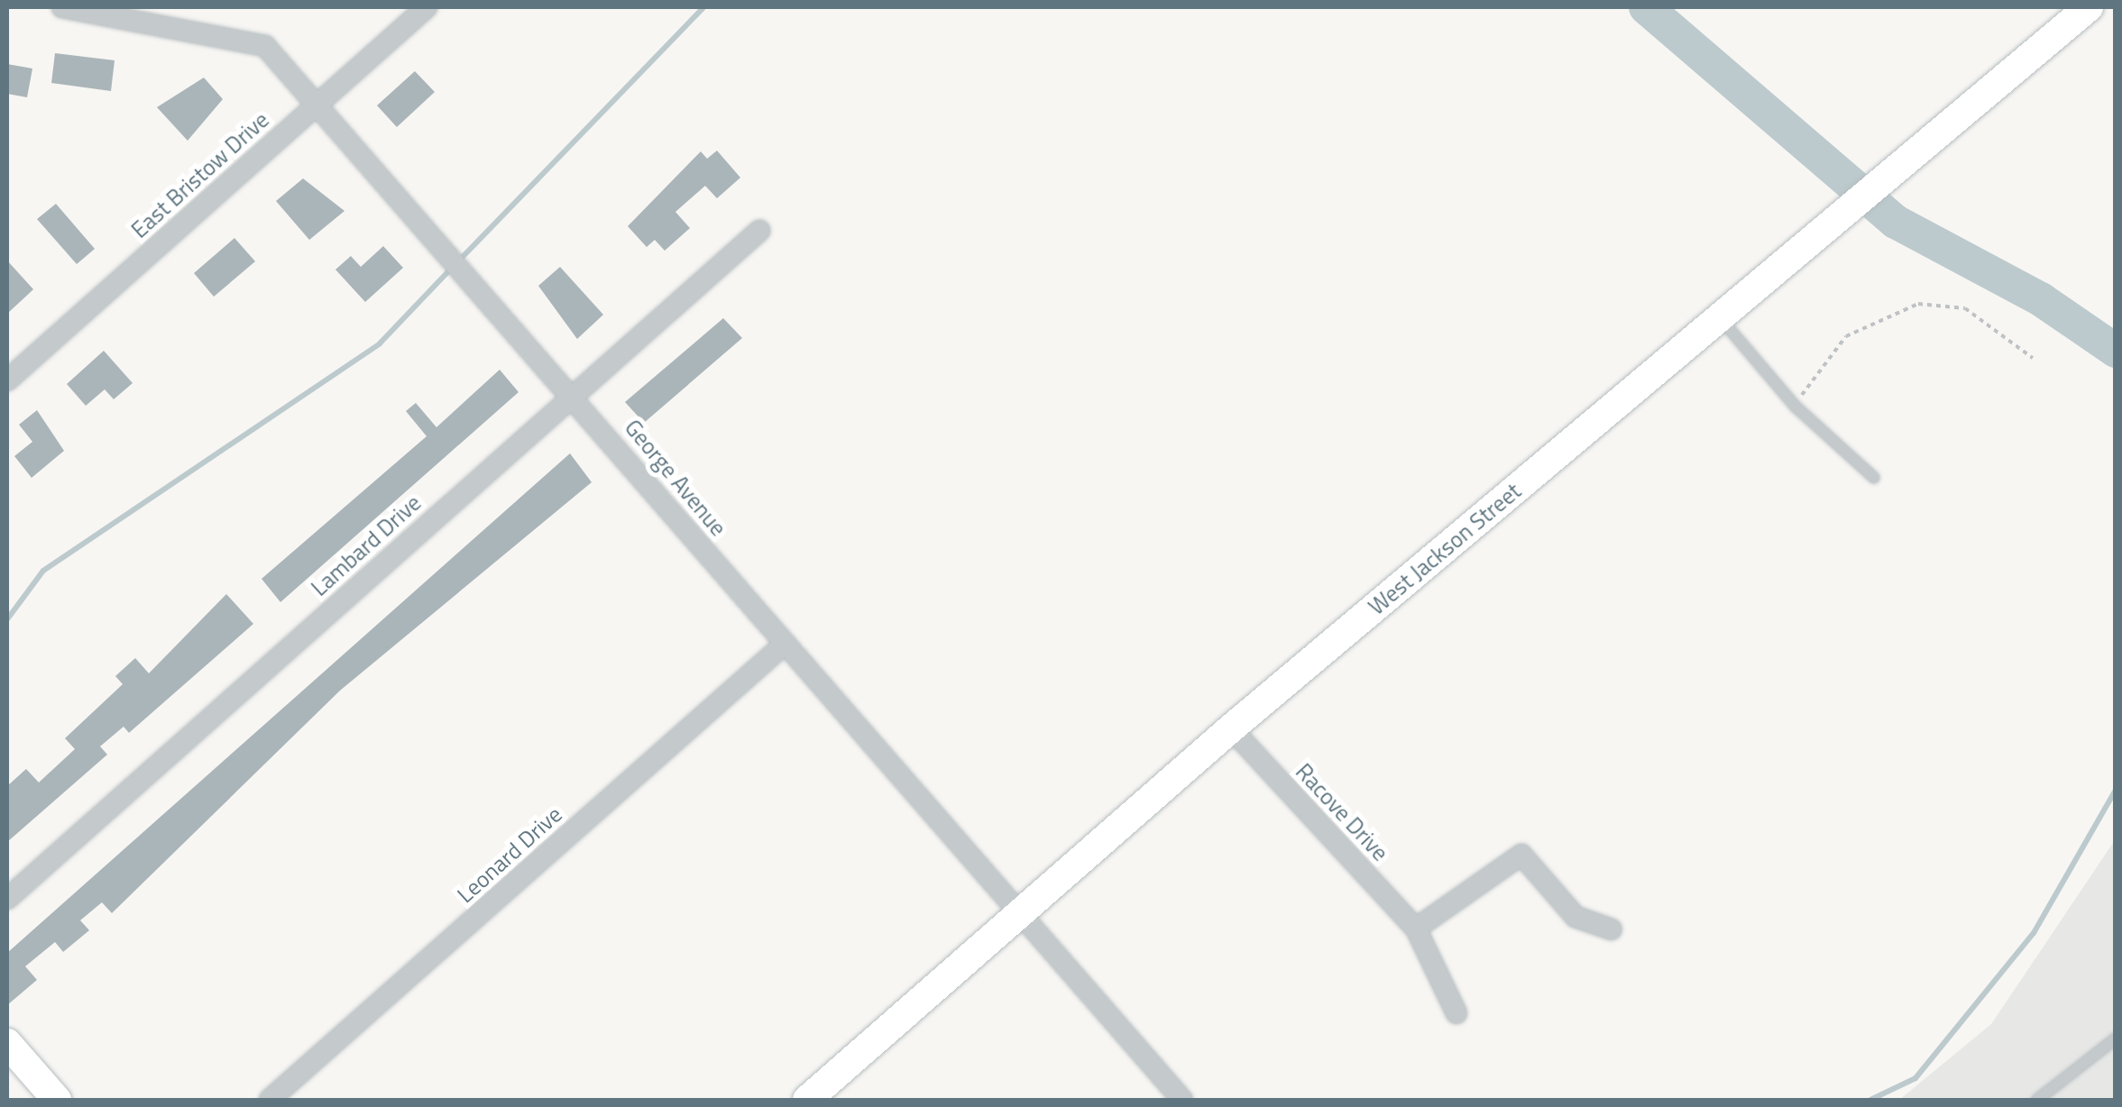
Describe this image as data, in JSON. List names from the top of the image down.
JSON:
{
  "streets": {
    "street": [
      "East Bristow Drive",
      "George Avenue",
      "Lambard Drive",
      "West Jackson Street",
      "Racove Drive",
      "Leonard Drive"
    ]
  },
  "crossings": [
    ["East Bristow Drive", "George Avenue"],
    ["George Avenue", "Lambard Drive"],
    ["George Avenue", "West Jackson Street"],
    ["George Avenue", "Leonard Drive"],
    ["West Jackson Street", "Racove Drive"]
  ]
}
